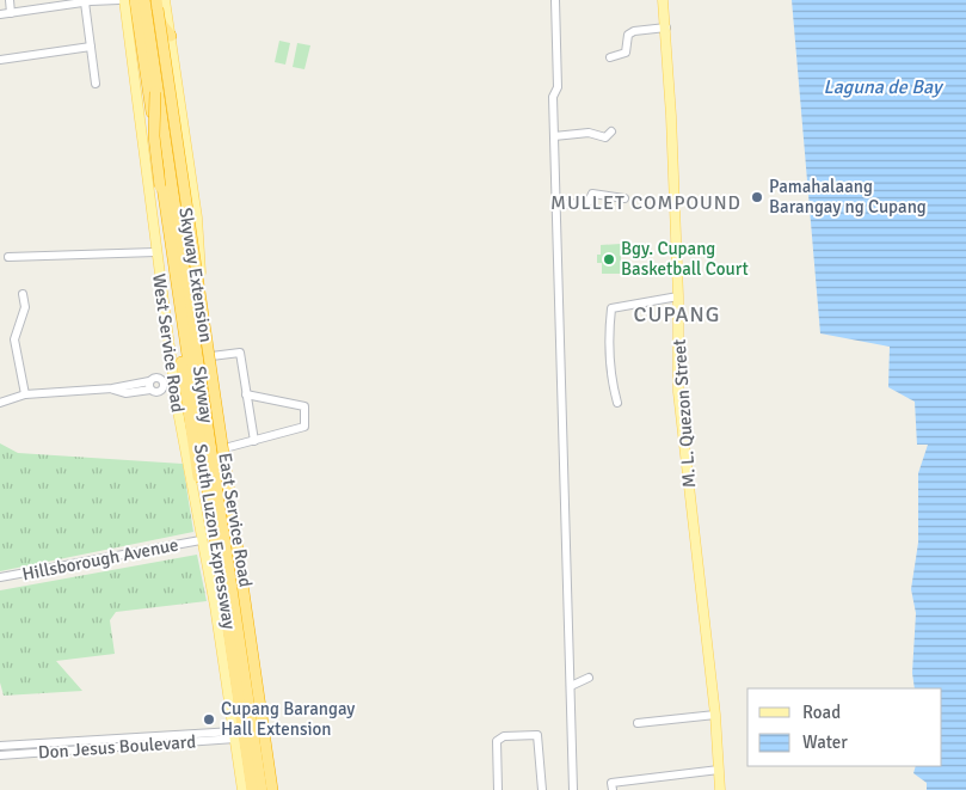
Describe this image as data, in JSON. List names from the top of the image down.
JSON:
{
  "streets": {
    "highway": ["Skyway Extension", "Skyway", "South Luzon Expressway"],
    "main road": ["West Service Road", "M. L. Quezon Street", "East Service Road"],
    "street": ["Hillsborough Avenue", "Don Jesus Boulevard"]
  },
  "crossings": [
    ["Skyway Extension", "West Service Road"],
    ["Skyway Extension", "Skyway"],
    ["Skyway Extension", "East Service Road"],
    ["Skyway Extension", "South Luzon Expressway"],
    ["West Service Road", "Hillsborough Avenue"],
    ["West Service Road", "Don Jesus Boulevard"],
    ["Skyway", "South Luzon Expressway"]
  ],
  "districts": ["MULLET COMPOUND", "CUPANG"],
  "water": ["Laguna de Bay"],
  "places": ["Pamahalaang Barangay ng Cupang", "Bgy. Cupang Basketball Court", "Cupang Barangay Hall Extension"],
  "legend": ["Road", "Water"]
}
